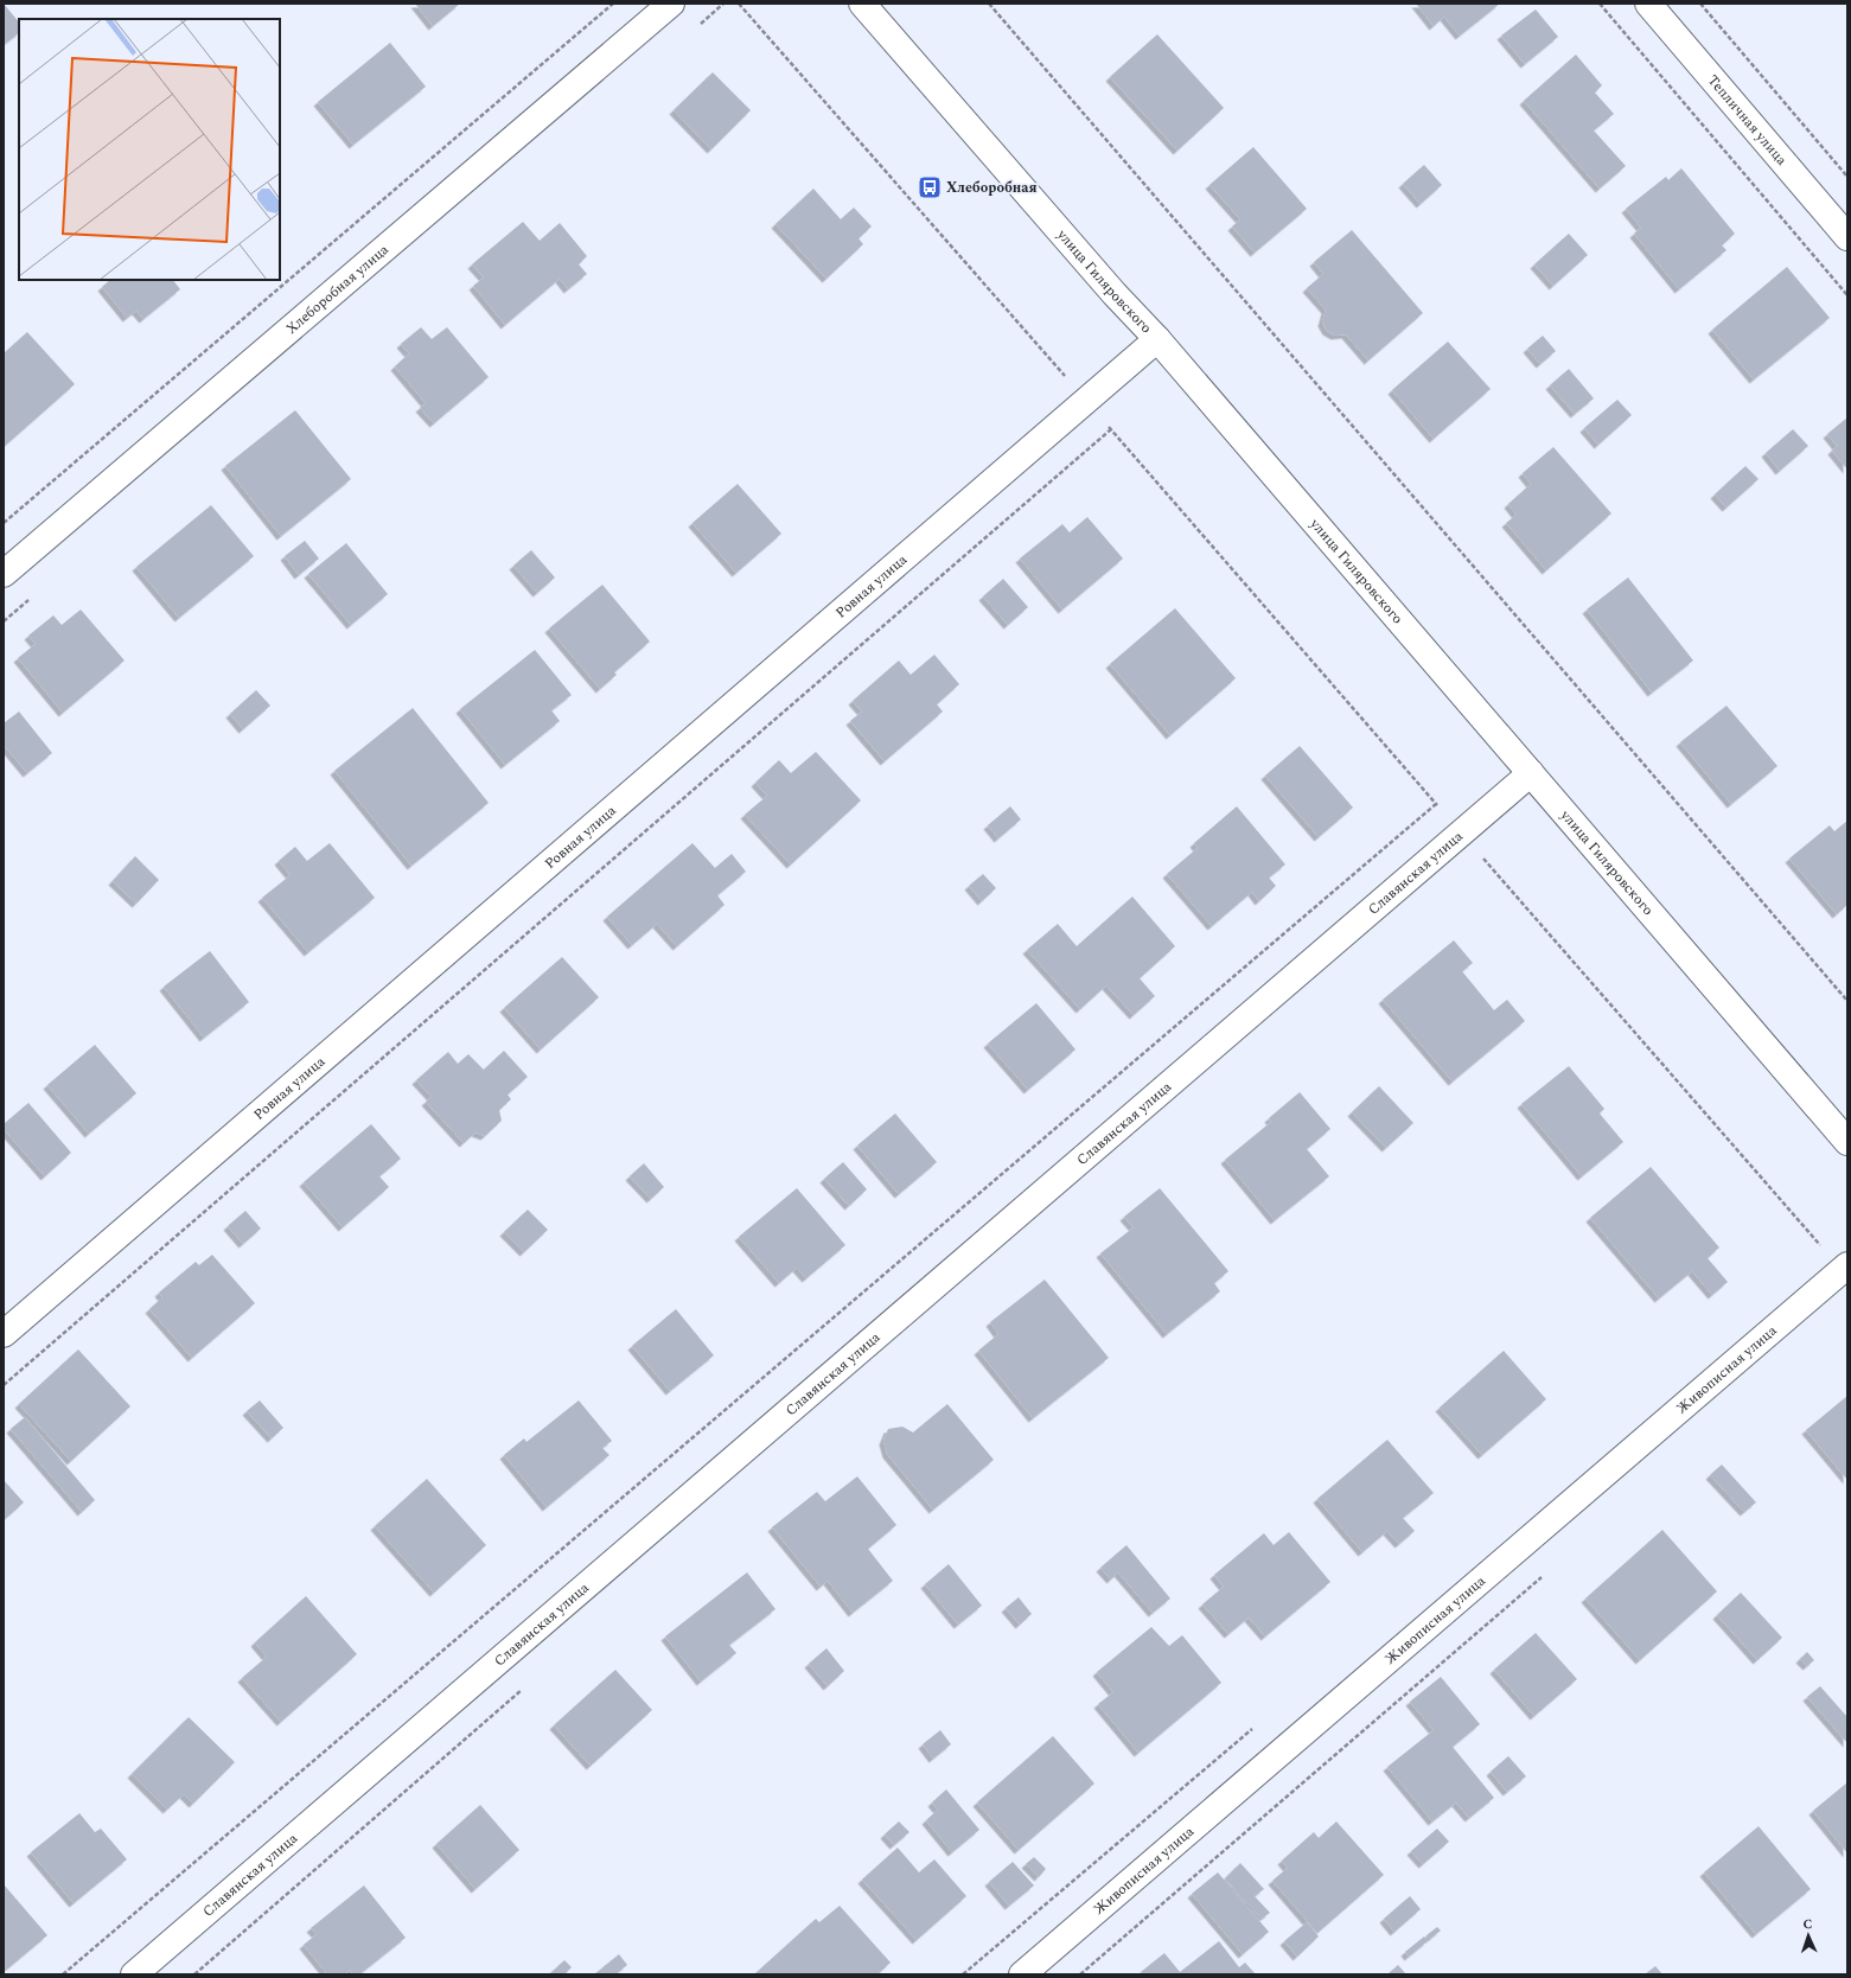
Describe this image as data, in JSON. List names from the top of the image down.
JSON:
{
  "streets": {
    "street": [
      "Тепличная улица",
      "улица Гиляровского",
      "Хлеборобная улица",
      "Ровная улица",
      "Славянская улица",
      "Живописная улица"
    ]
  },
  "crossings": [
    ["улица Гиляровского", "Ровная улица"],
    ["улица Гиляровского", "Славянская улица"]
  ],
  "places": {
    "bus stop": ["Хлеборобная"]
  },
  "north": "top"
}
